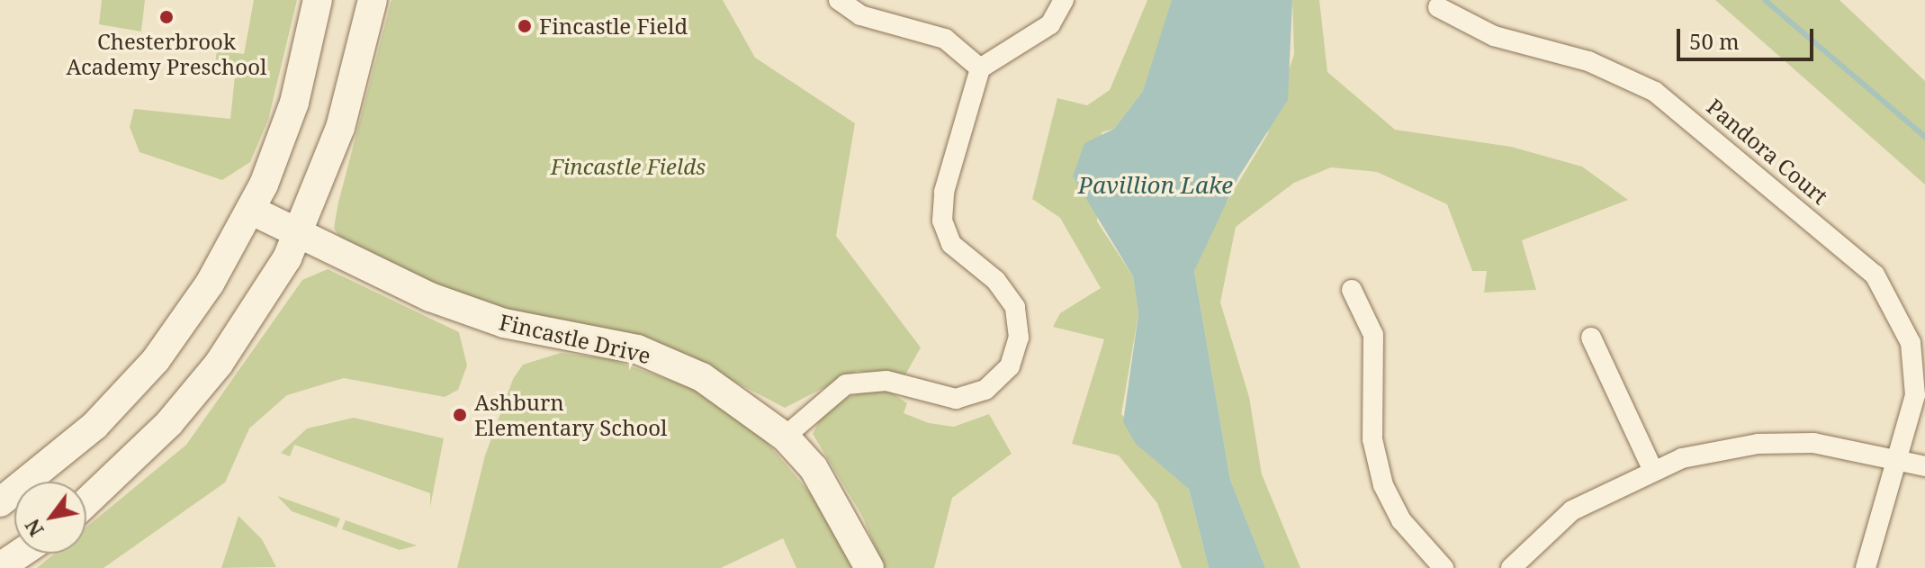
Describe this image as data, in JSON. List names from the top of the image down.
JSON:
{
  "streets": {
    "main road": ["Fincastle Drive"],
    "street": ["Pandora Court"]
  },
  "water": ["Pavillion Lake"],
  "parks": ["Fincastle Fields"],
  "places": ["Chesterbrook Academy Preschool", "Fincastle Field", "Ashburn Elementary School"],
  "scale_bar": "50 m",
  "north": "bottom left"
}
